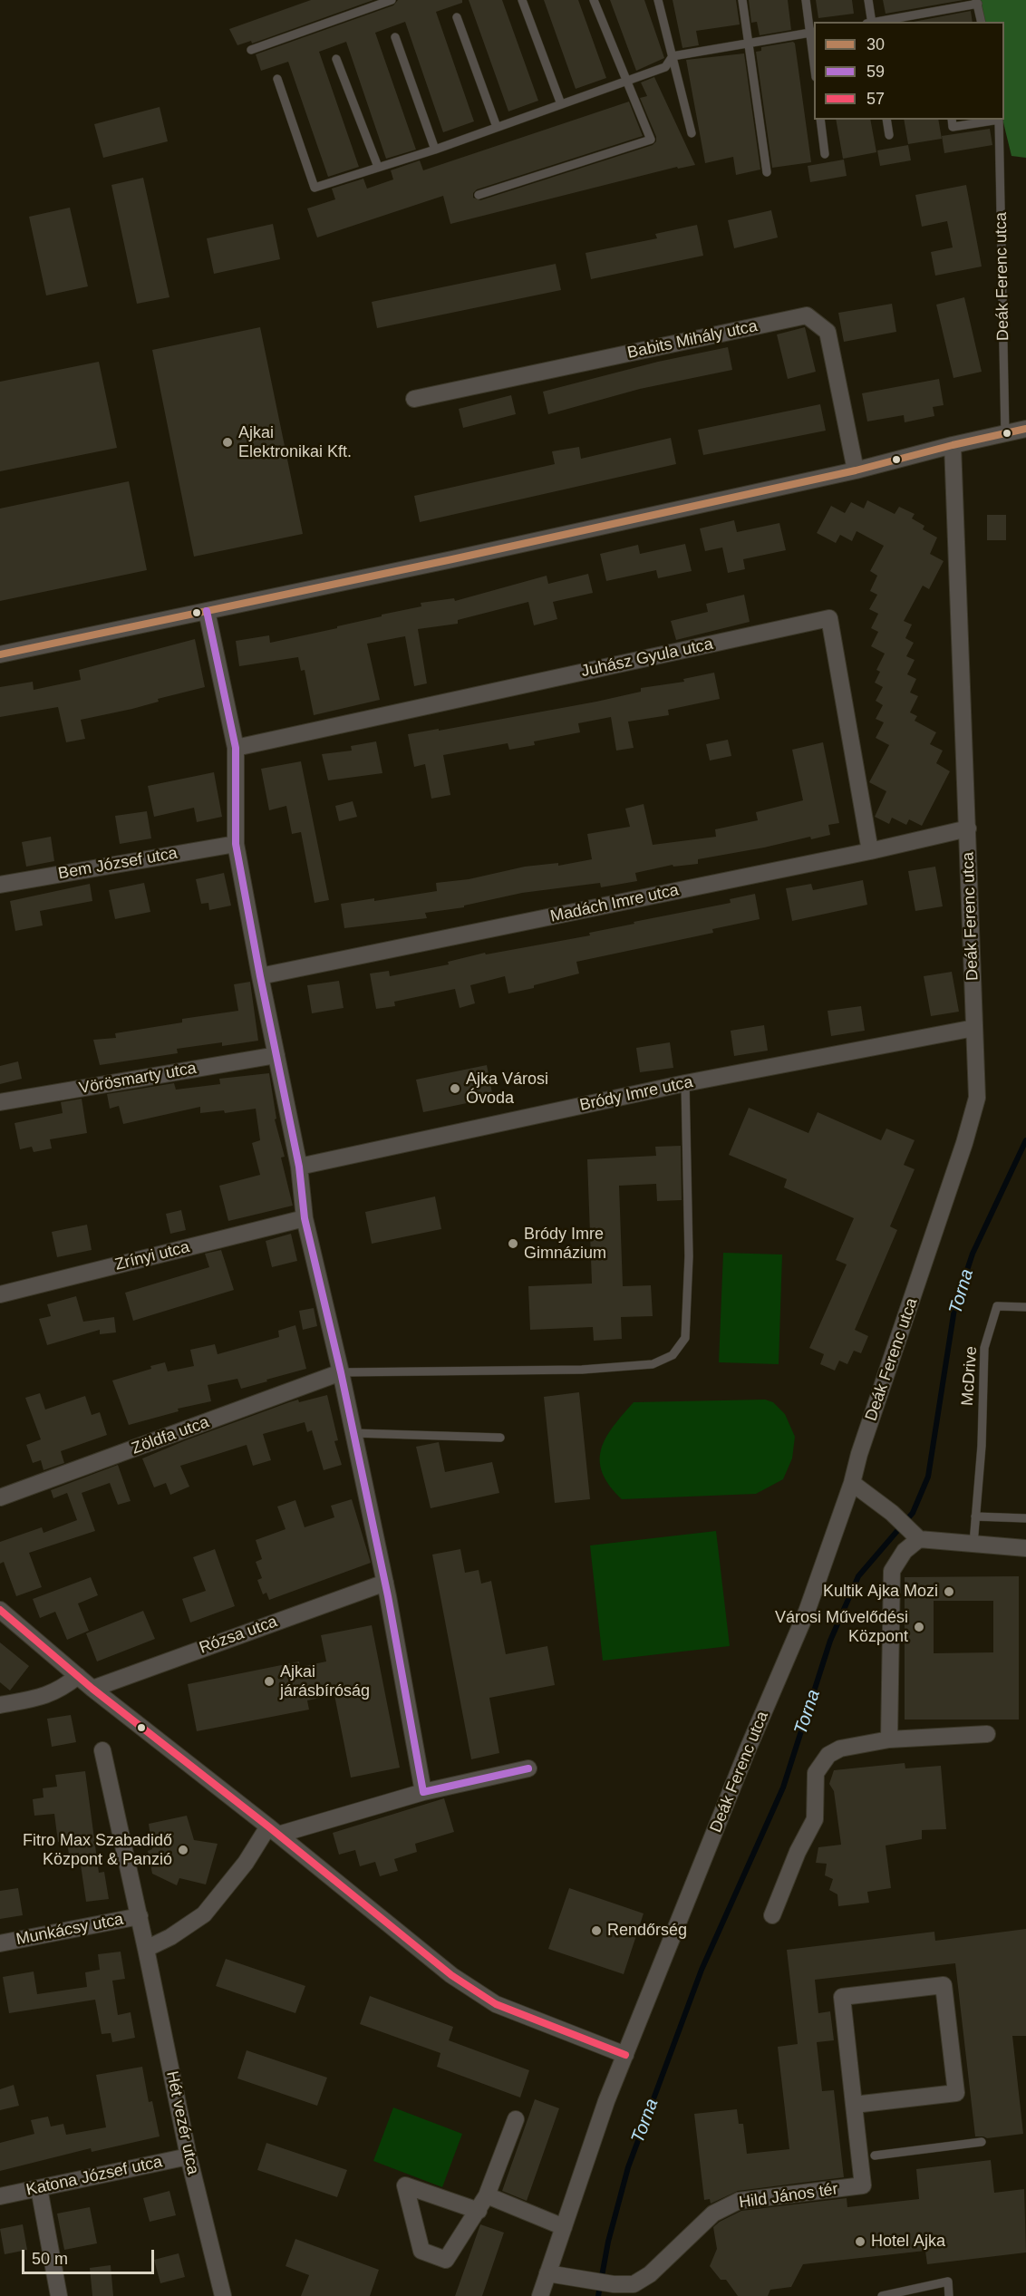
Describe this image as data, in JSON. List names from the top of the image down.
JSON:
{
  "streets": {
    "street": [
      "Deák Ferenc utca",
      "Babits Mihály utca",
      "Juhász Gyula utca",
      "Bem József utca",
      "Madách Imre utca",
      "Vörösmarty utca",
      "Bródy Imre utca",
      "Zrínyi utca",
      "Zöldfa utca",
      "Rózsa utca",
      "Munkácsy utca",
      "Hét vezér utca",
      "Katona József utca",
      "Hild János tér"
    ],
    "lane": ["McDrive"]
  },
  "crossings": [
    ["Deák Ferenc utca", "Madách Imre utca"],
    ["Deák Ferenc utca", "Bródy Imre utca"],
    ["Deák Ferenc utca", "Hild János tér"],
    ["Juhász Gyula utca", "Madách Imre utca"],
    ["Munkácsy utca", "Hét vezér utca"],
    ["Hét vezér utca", "Katona József utca"]
  ],
  "water": ["Torna"],
  "places": [
    "Ajkai Elektronikai Kft.",
    "Ajka Városi Óvoda",
    "Bródy Imre Gimnázium",
    "Kultik Ajka Mozi",
    "Városi Művelődési Központ",
    "Ajkai járásbíróság",
    "Fitro Max Szabadidő Központ & Panzió",
    "Rendőrség",
    "Hotel Ajka"
  ],
  "lines": ["transit line 30", "transit line 59", "transit line 57"],
  "legend": ["30", "59", "57"],
  "scale_bar": "50 m"
}
